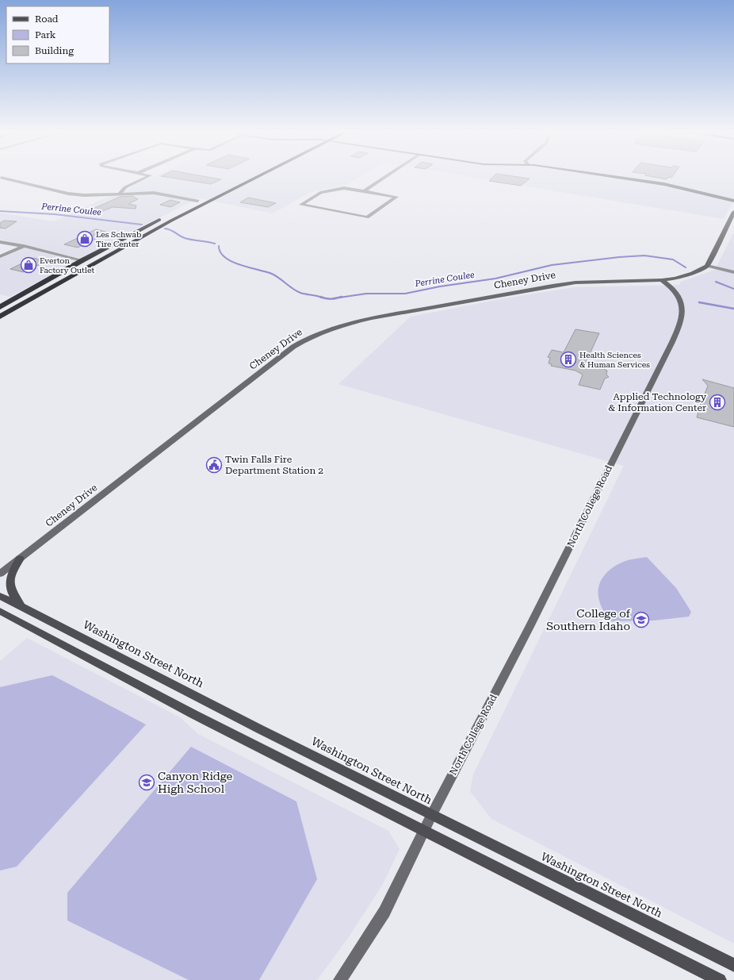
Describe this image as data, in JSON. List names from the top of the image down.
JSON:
{
  "streets": {
    "main road": ["Washington Street North"],
    "street": ["Cheney Drive", "North College Road"]
  },
  "crossings": [
    ["Cheney Drive", "North College Road"],
    ["North College Road", "Washington Street North"]
  ],
  "water": ["Perrine Coulee"],
  "places": {
    "shop": ["Les Schwab Tire Center", "Everton Factory Outlet"],
    "building": ["Health Sciences & Human Services", "Applied Technology & Information Center"],
    "public building": ["Twin Falls Fire Department Station 2"],
    "school or university": ["College of Southern Idaho", "Canyon Ridge High School"]
  },
  "legend": ["Road", "Park", "Building"]
}
